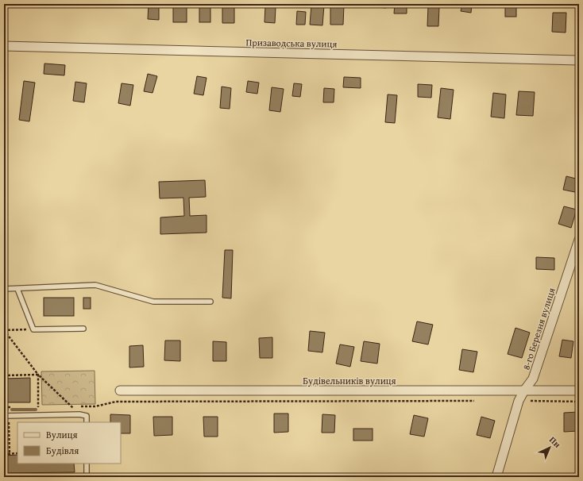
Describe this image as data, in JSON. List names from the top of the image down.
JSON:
{
  "streets": {
    "street": ["Призаводська вулиця", "8-го Березня вулиця", "Будівельників вулиця"]
  },
  "crossings": [
    ["8-го Березня вулиця", "Будівельників вулиця"]
  ],
  "legend": ["Вулиця", "Будівля"],
  "north": "top right"
}
